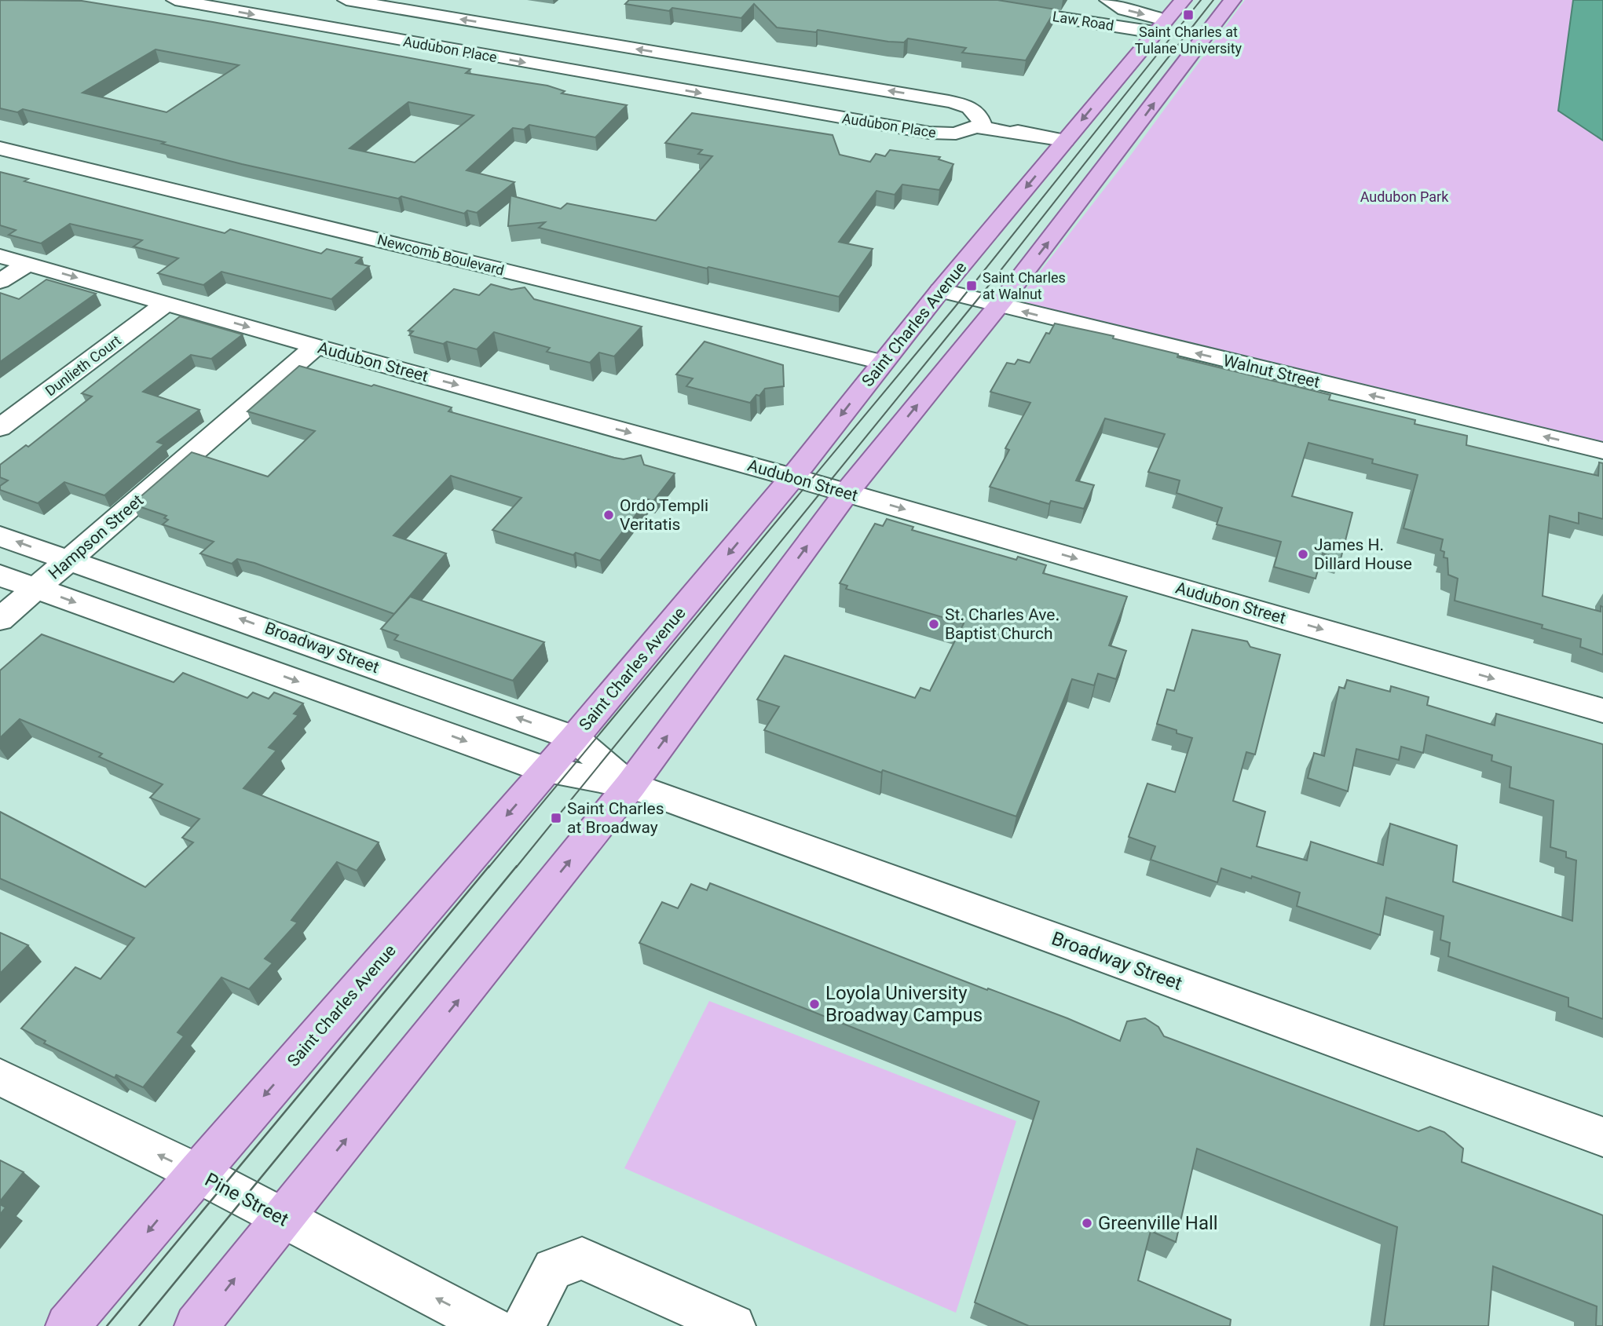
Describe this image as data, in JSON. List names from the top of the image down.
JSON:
{
  "streets": {
    "main road": ["Saint Charles Avenue"],
    "street": [
      "Law Road",
      "Audubon Place",
      "Newcomb Boulevard",
      "Audubon Street",
      "Dunlieth Court",
      "Walnut Street",
      "Hampson Street",
      "Broadway Street",
      "Pine Street"
    ]
  },
  "crossings": [
    ["Law Road", "Saint Charles Avenue"],
    ["Newcomb Boulevard", "Saint Charles Avenue"],
    ["Saint Charles Avenue", "Audubon Street"],
    ["Saint Charles Avenue", "Walnut Street"],
    ["Saint Charles Avenue", "Broadway Street"],
    ["Saint Charles Avenue", "Pine Street"],
    ["Audubon Street", "Dunlieth Court"],
    ["Audubon Street", "Hampson Street"],
    ["Hampson Street", "Broadway Street"]
  ],
  "one_way": ["Audubon Street", "Walnut Street", "Pine Street"],
  "parks": ["Audubon Park"],
  "places": {
    "transit": ["Saint Charles at Tulane University", "Saint Charles at Walnut", "Saint Charles at Broadway"],
    "other": [
      "Ordo Templi Veritatis",
      "James H. Dillard House",
      "St. Charles Ave. Baptist Church",
      "Loyola University Broadway Campus",
      "Greenville Hall"
    ]
  }
}
